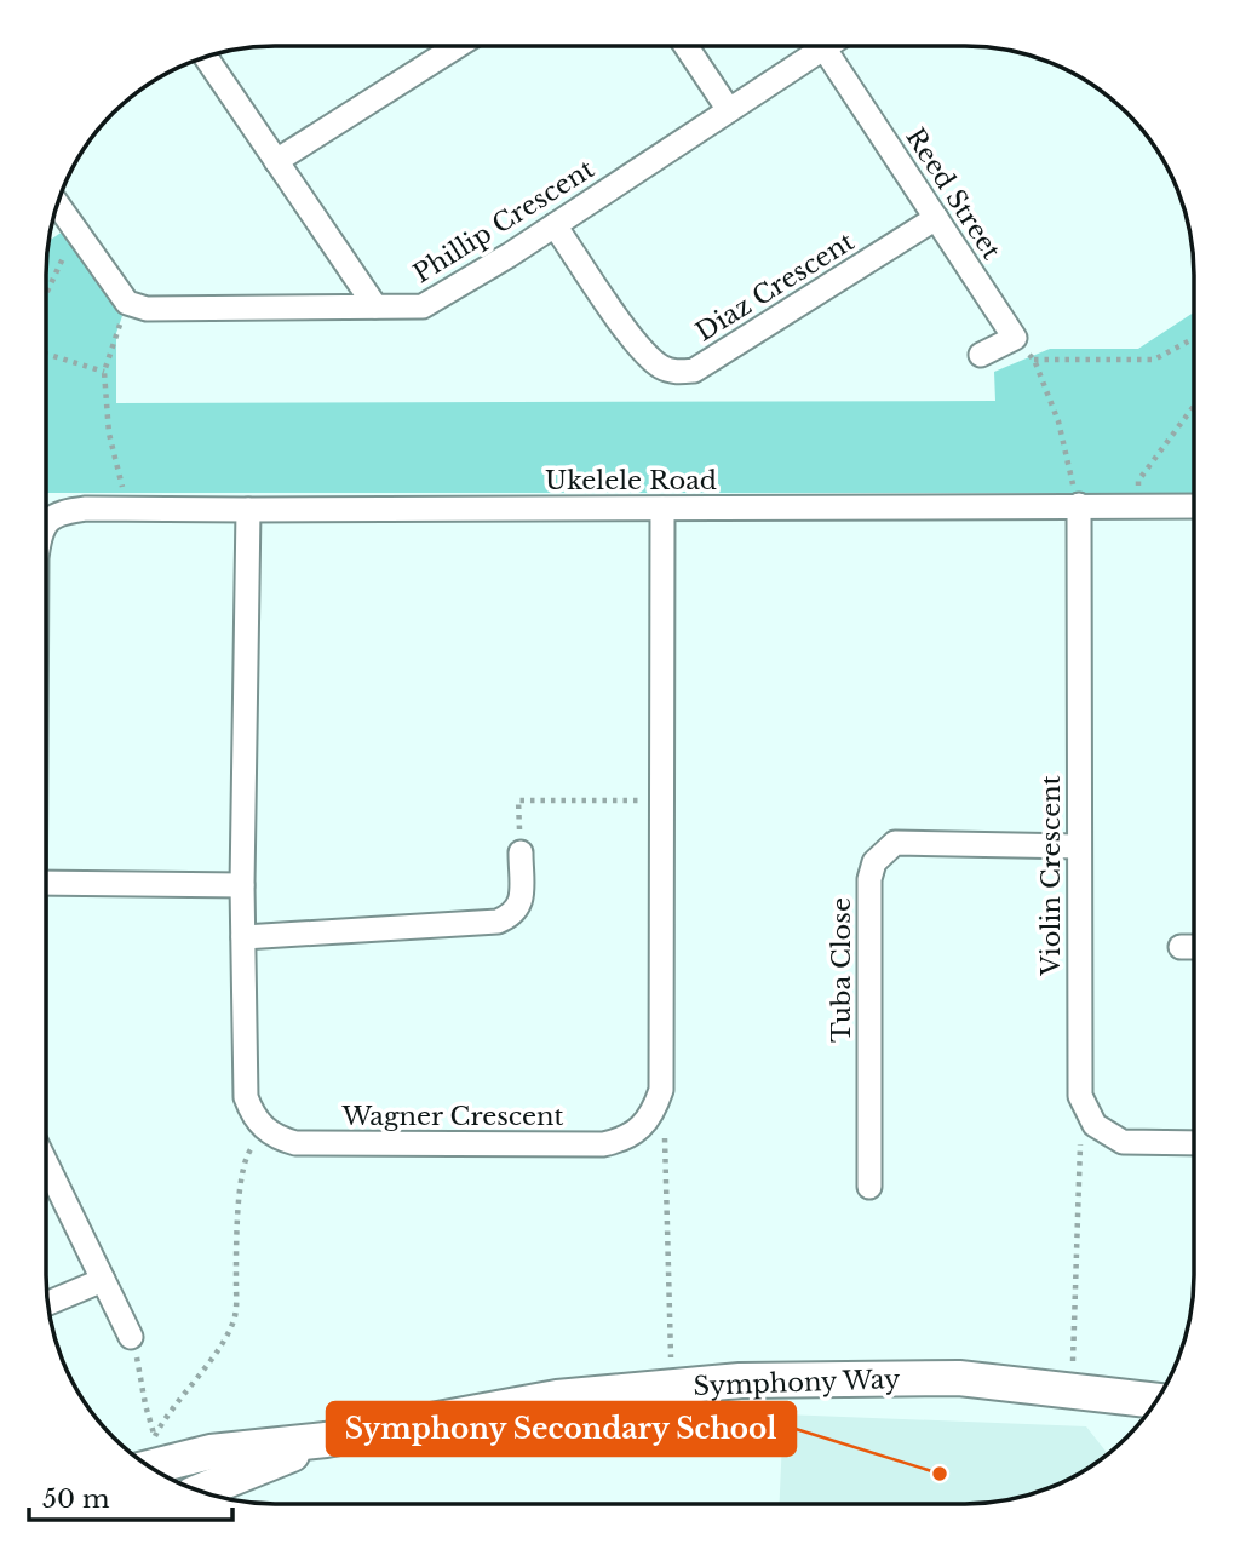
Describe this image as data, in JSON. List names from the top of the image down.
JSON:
{
  "streets": {
    "main road": ["Symphony Way"],
    "street": [
      "Reed Street",
      "Phillip Crescent",
      "Diaz Crescent",
      "Ukelele Road",
      "Violin Crescent",
      "Tuba Close",
      "Wagner Crescent"
    ]
  },
  "crossings": [
    ["Reed Street", "Phillip Crescent"],
    ["Reed Street", "Diaz Crescent"],
    ["Phillip Crescent", "Diaz Crescent"],
    ["Ukelele Road", "Violin Crescent"],
    ["Ukelele Road", "Wagner Crescent"],
    ["Violin Crescent", "Tuba Close"]
  ],
  "places": ["Symphony Secondary School"],
  "scale_bar": "50 m"
}
